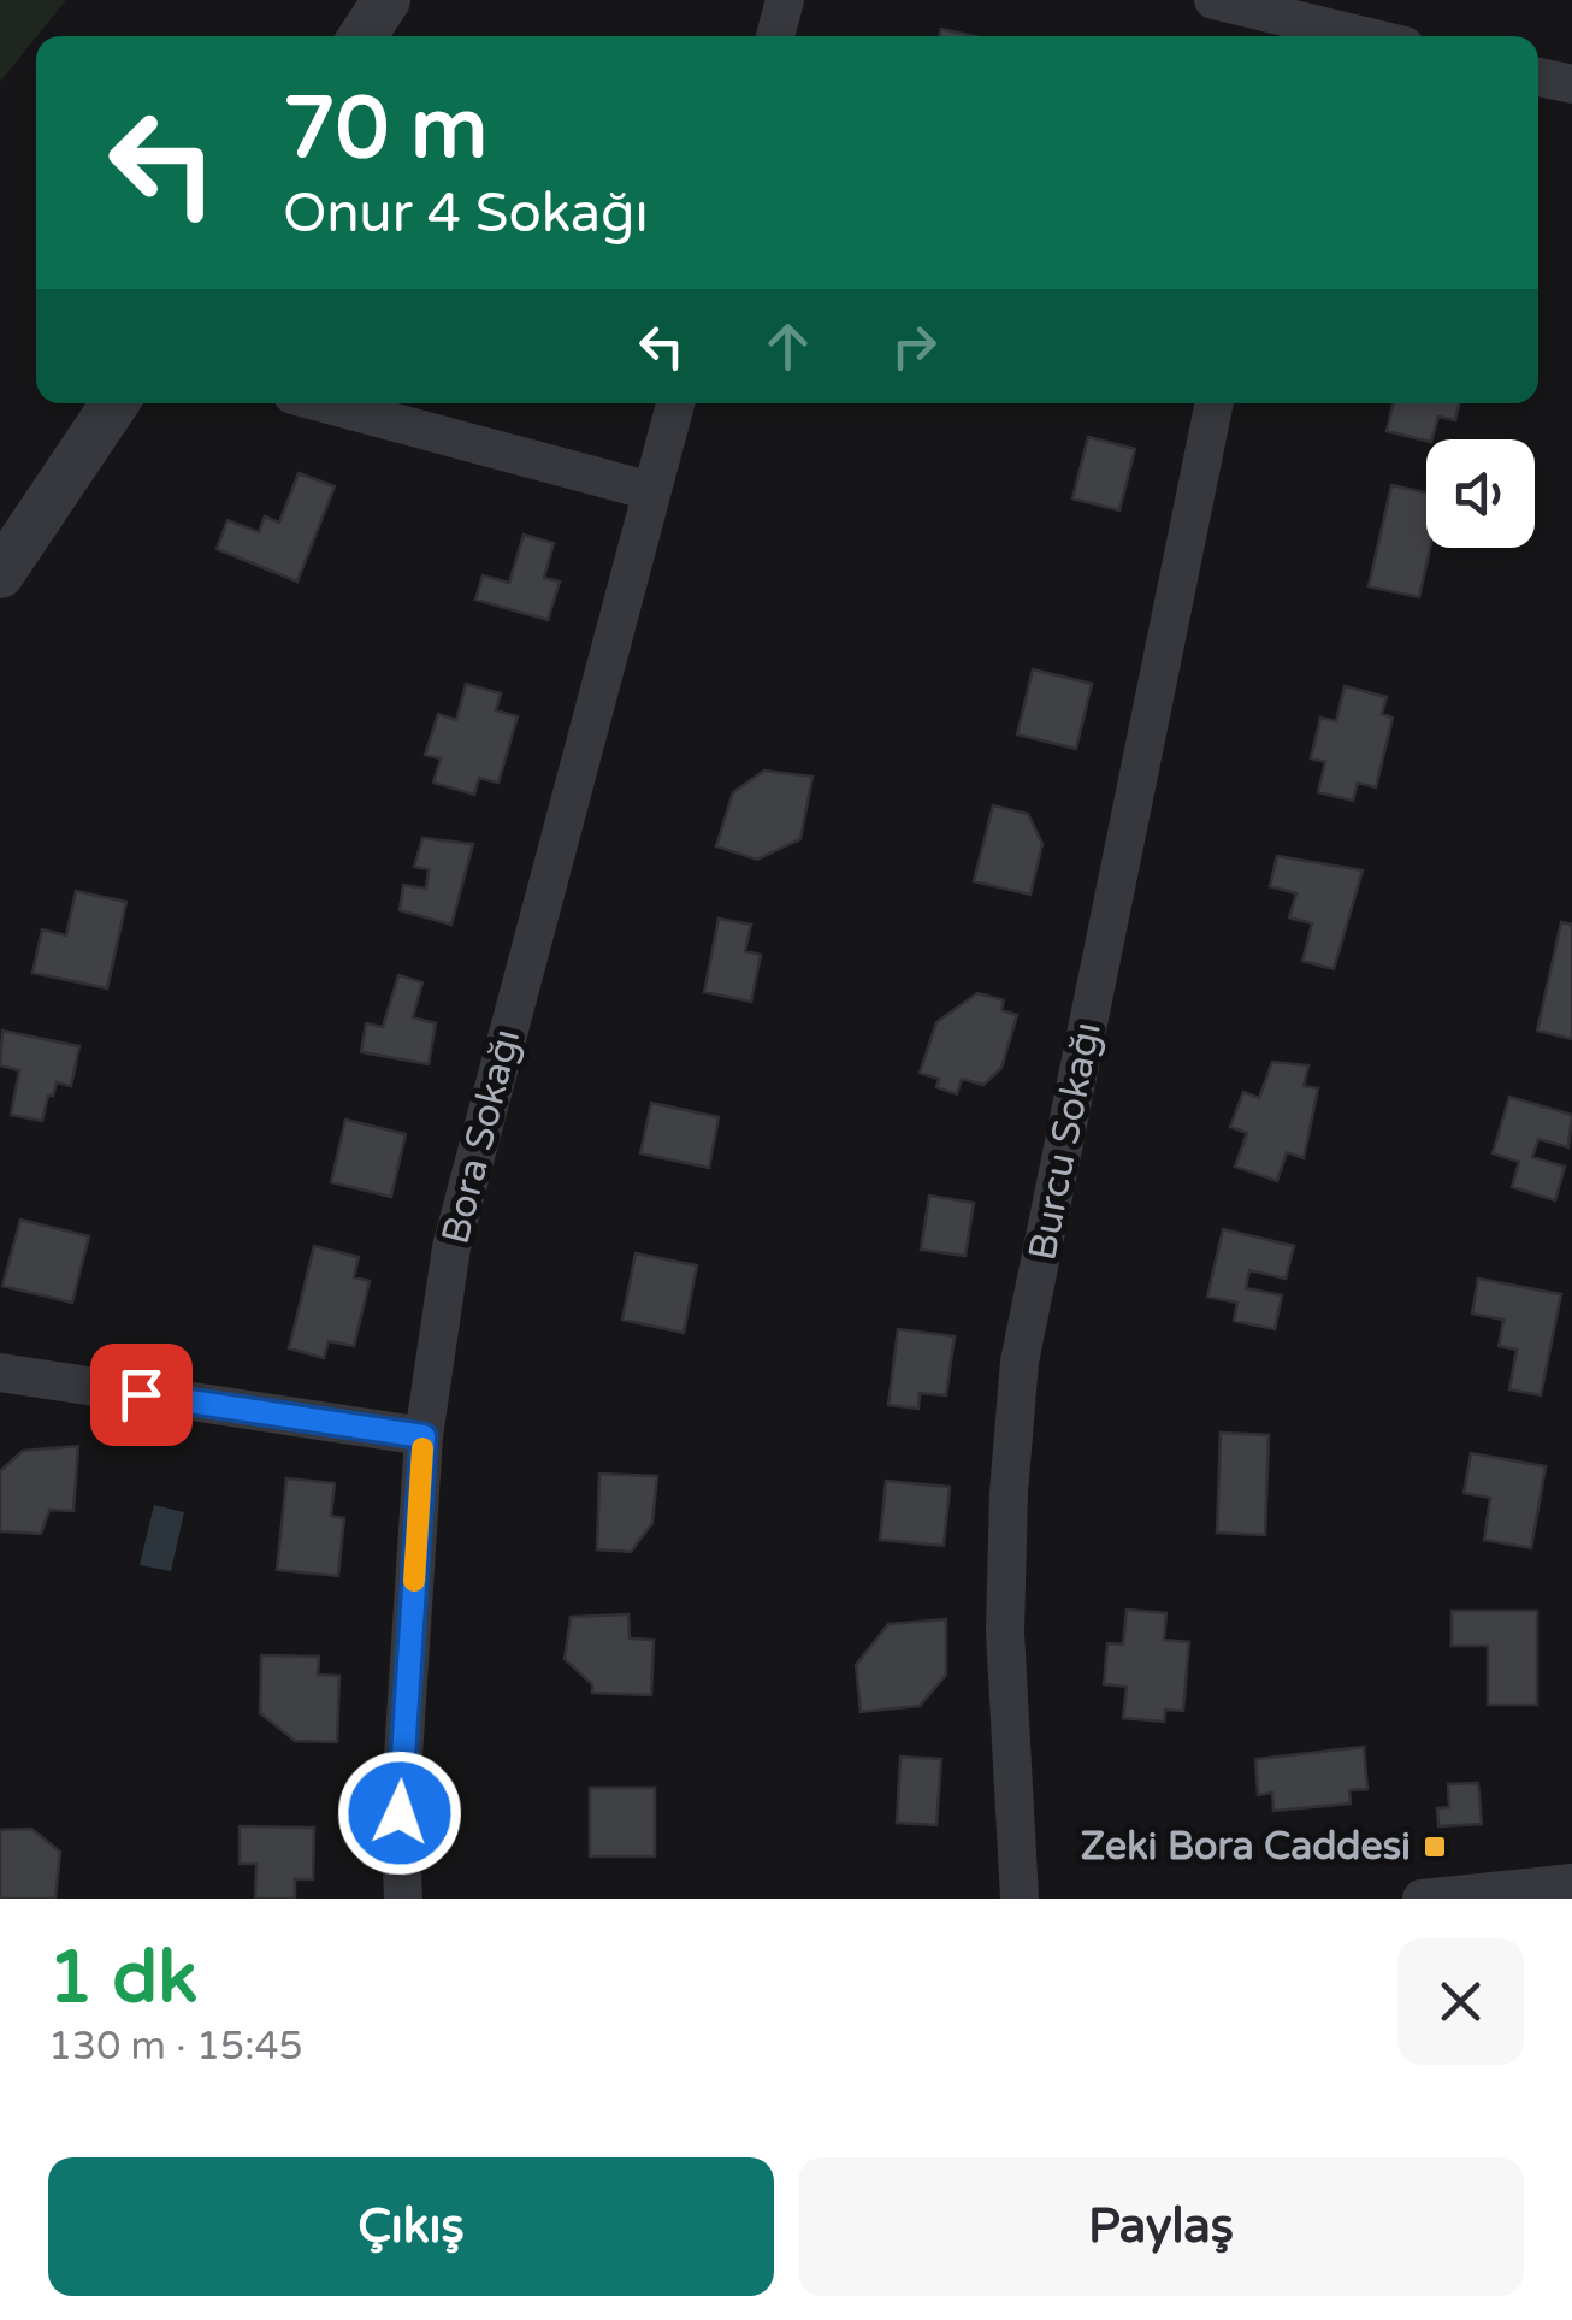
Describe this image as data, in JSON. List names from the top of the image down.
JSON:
{
  "streets": {
    "street": ["Bora Sokağı", "Burcu Sokağı"]
  },
  "places": {
    "transit": ["Zeki Bora Caddesi"]
  },
  "page": {
    "turn": ["70 m", "Onur 4 Sokağı"],
    "heading": ["1 dk", "130 m · 15:45"],
    "buttons": ["Çıkış", "Paylaş"]
  }
}
